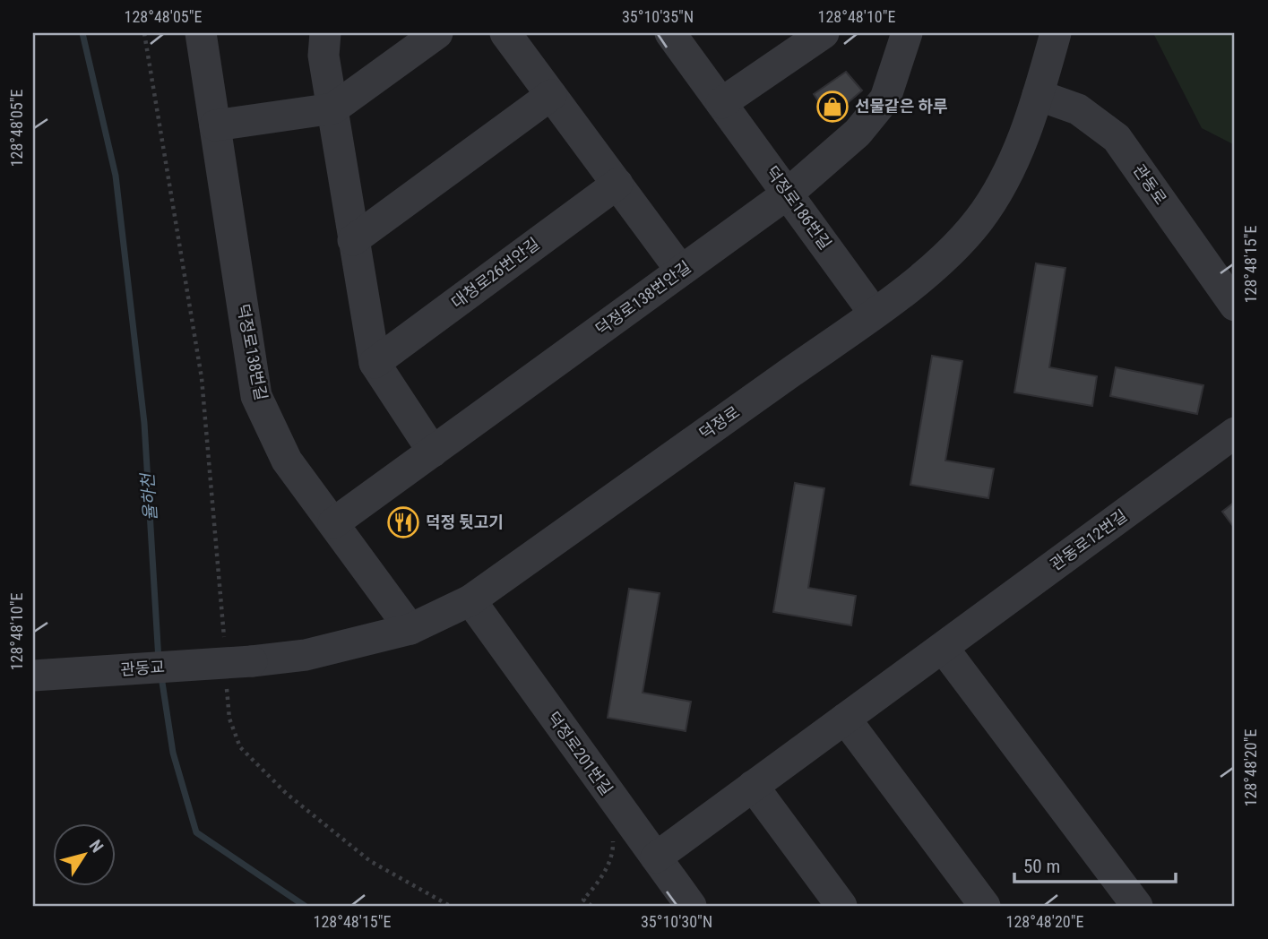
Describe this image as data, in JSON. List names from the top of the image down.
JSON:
{
  "streets": {
    "street": [
      "관동로",
      "덕정로186번길",
      "대청로26번안길",
      "덕정로138번안길",
      "덕정로138번길",
      "덕정로",
      "관동로12번길",
      "관동교",
      "덕정로201번길"
    ]
  },
  "crossings": [
    ["관동로", "덕정로"],
    ["덕정로186번길", "덕정로138번안길"],
    ["덕정로186번길", "덕정로"],
    ["덕정로138번안길", "덕정로138번길"],
    ["덕정로138번길", "덕정로"],
    ["덕정로", "관동교"],
    ["덕정로", "덕정로201번길"],
    ["관동로12번길", "덕정로201번길"]
  ],
  "water": ["율하천"],
  "places": {
    "shop": ["선물같은 하루"],
    "restaurant": ["덕정 뒷고기"]
  },
  "scale_bar": "50 m",
  "north": "top right",
  "coordinates": [
    "128°48'05\"E",
    "35°10'35\"N",
    "128°48'10\"E",
    "128°48'15\"E",
    "128°48'20\"E",
    "35°10'30\"N"
  ]
}
